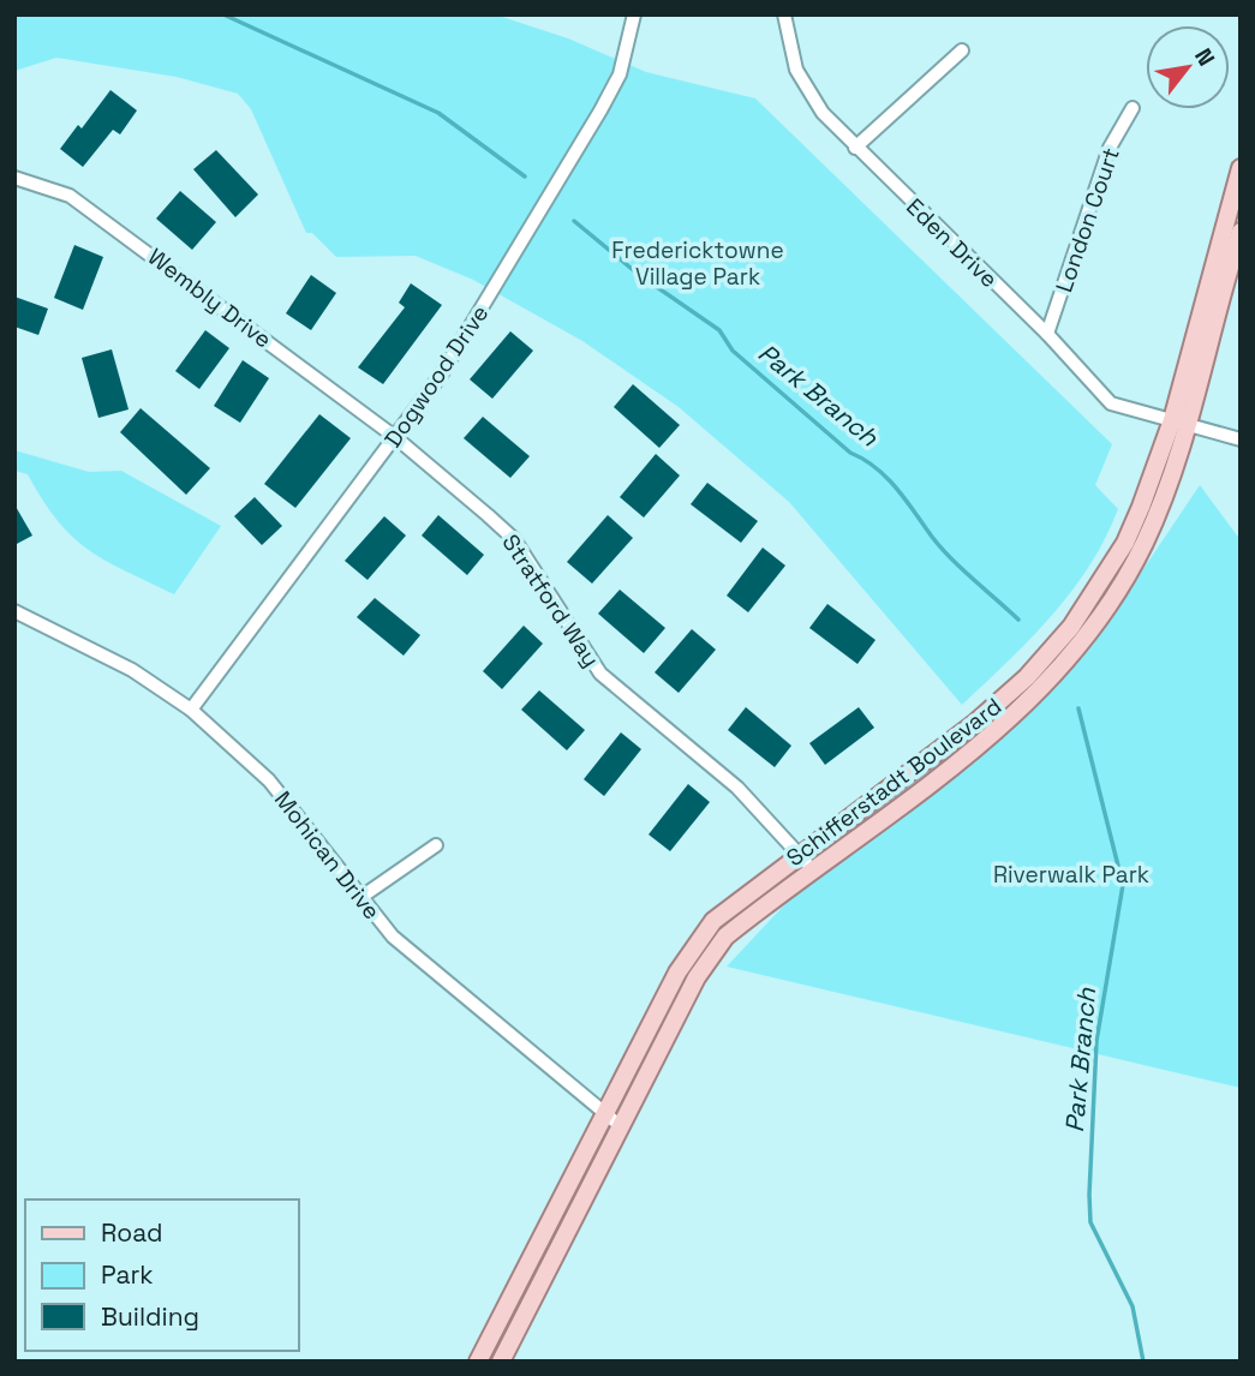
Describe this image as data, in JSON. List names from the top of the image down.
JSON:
{
  "streets": {
    "main road": ["Schifferstadt Boulevard"],
    "street": [
      "London Court",
      "Eden Drive",
      "Wembly Drive",
      "Dogwood Drive",
      "Stratford Way",
      "Mohican Drive"
    ]
  },
  "crossings": [
    ["London Court", "Eden Drive"],
    ["Eden Drive", "Schifferstadt Boulevard"],
    ["Wembly Drive", "Dogwood Drive"],
    ["Wembly Drive", "Stratford Way"],
    ["Dogwood Drive", "Stratford Way"],
    ["Dogwood Drive", "Mohican Drive"],
    ["Stratford Way", "Schifferstadt Boulevard"],
    ["Schifferstadt Boulevard", "Mohican Drive"]
  ],
  "water": ["Park Branch"],
  "parks": ["Fredericktowne Village Park", "Riverwalk Park"],
  "legend": ["Road", "Park", "Building"],
  "north": "top right"
}
